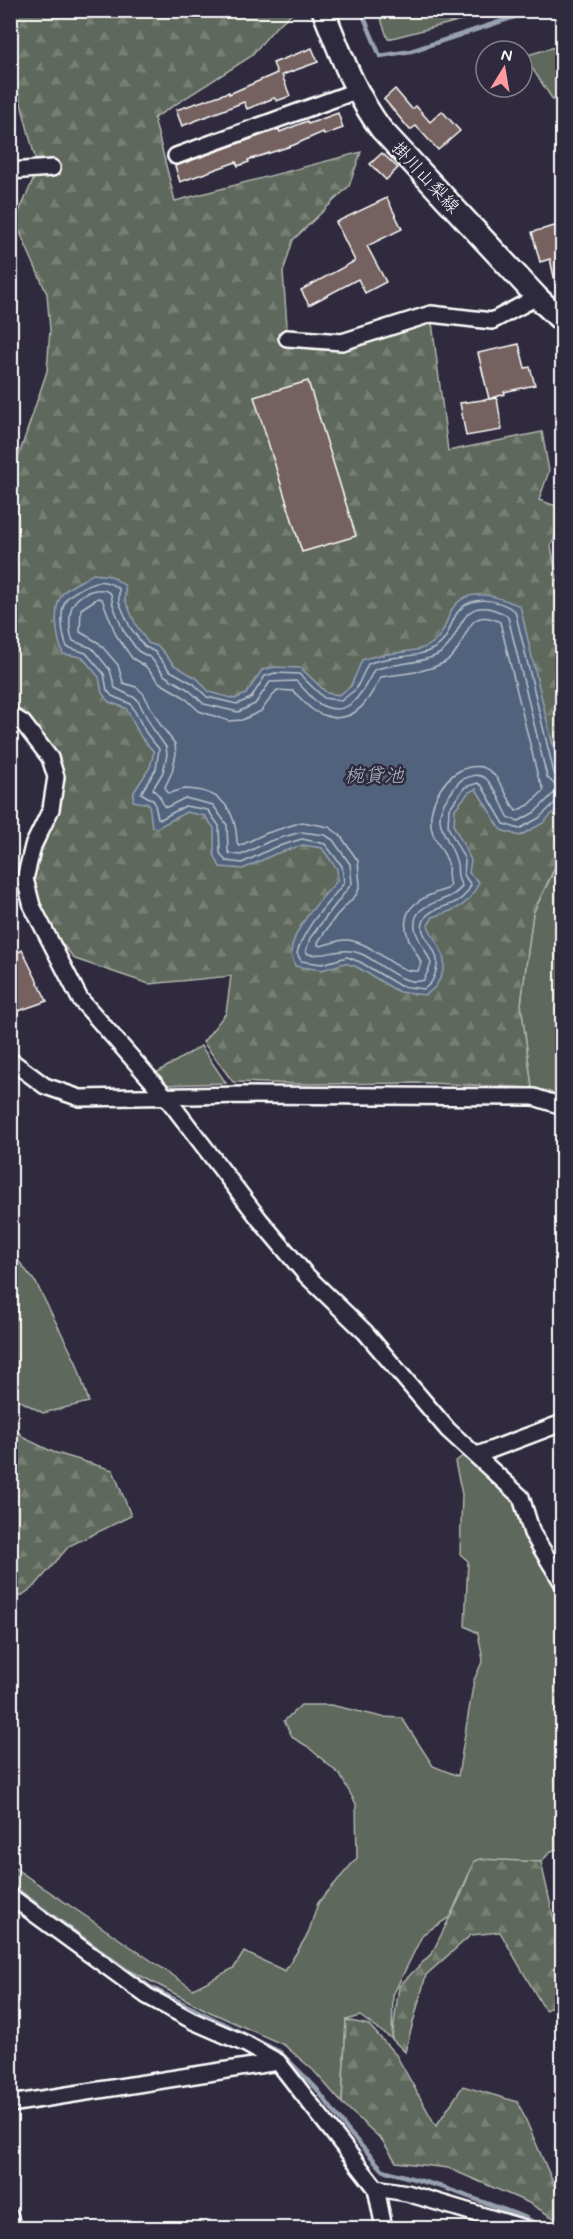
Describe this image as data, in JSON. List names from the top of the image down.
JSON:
{
  "streets": {
    "main road": ["掛川山梨線"]
  },
  "water": ["椀貸池"],
  "north": "top"
}
